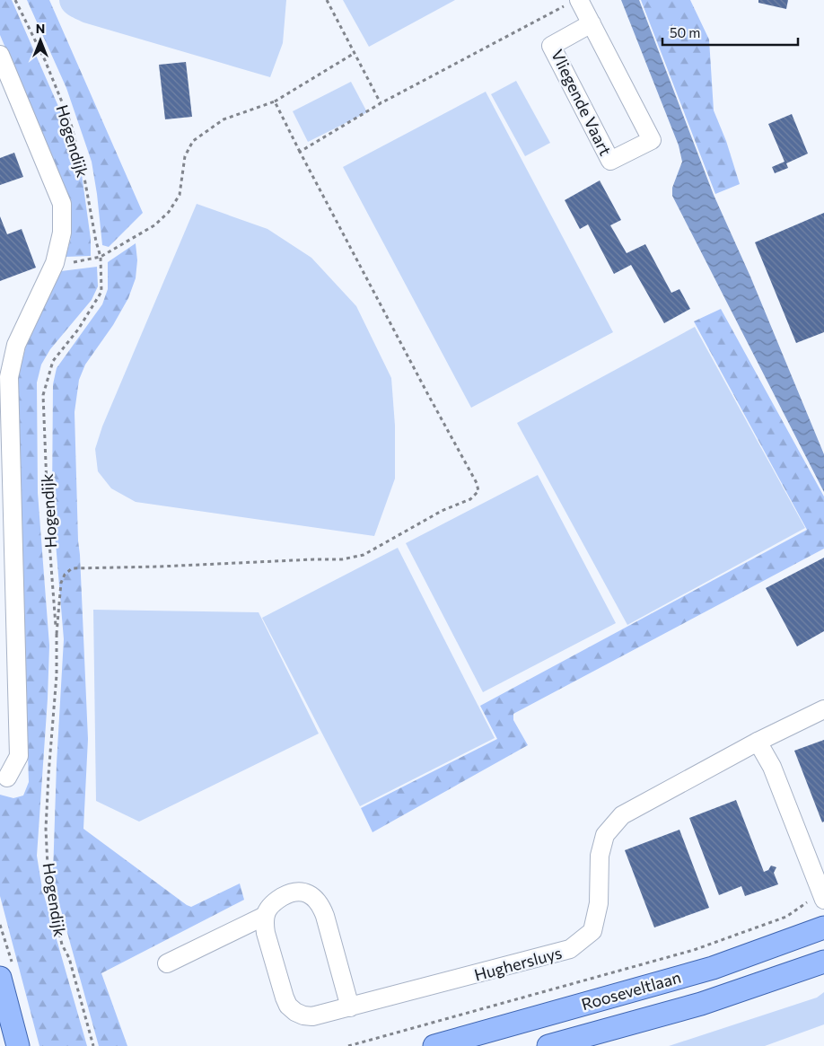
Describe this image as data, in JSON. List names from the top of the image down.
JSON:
{
  "streets": {
    "main road": ["Rooseveltlaan"],
    "street": ["Vliegende Vaart", "Hogendijk", "Hughersluys"]
  },
  "scale_bar": "50 m",
  "north": "top"
}
